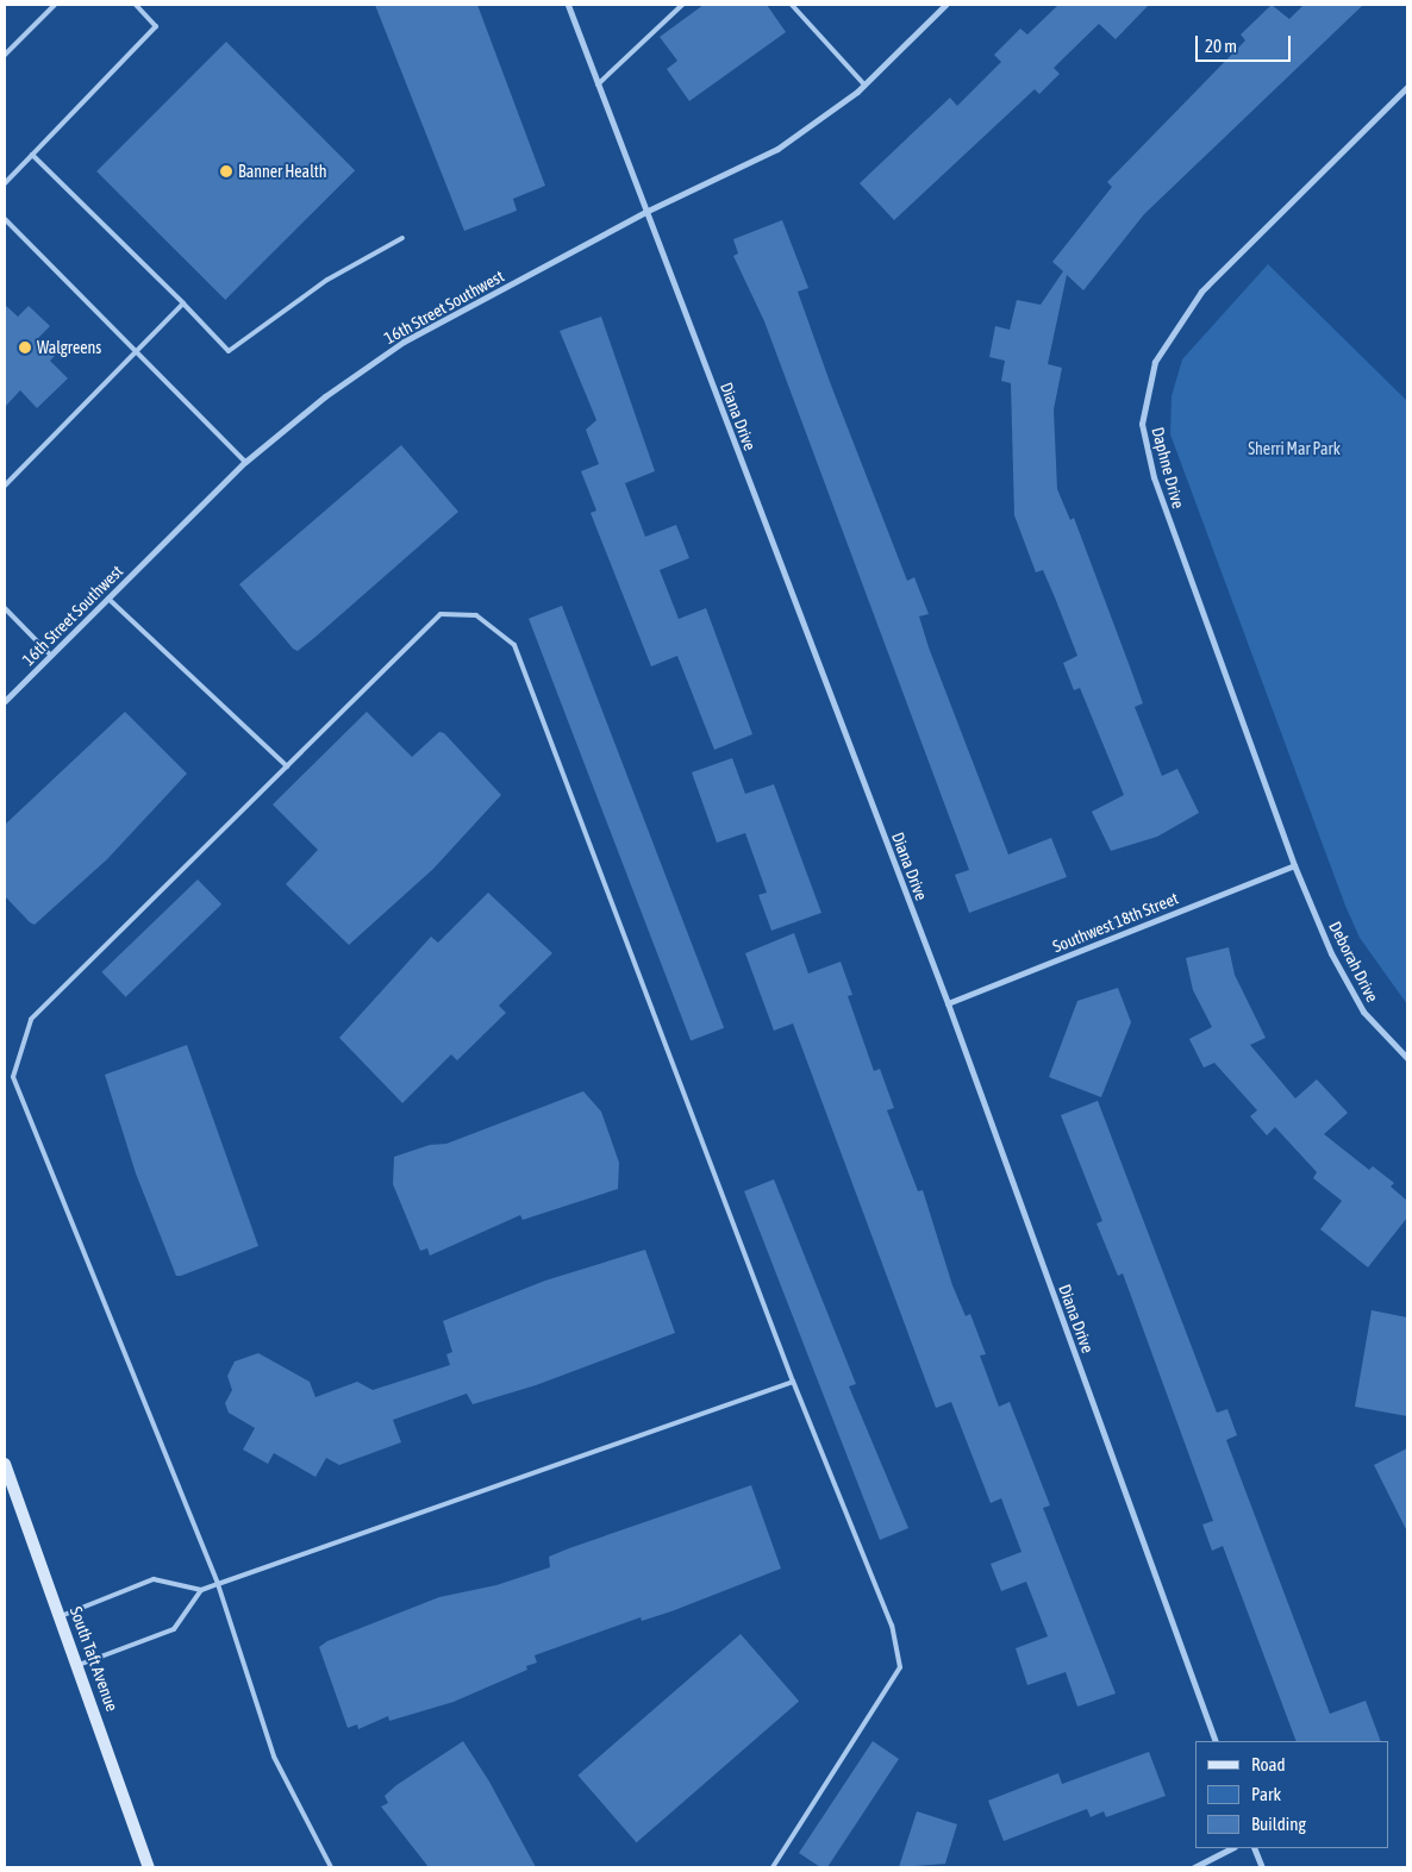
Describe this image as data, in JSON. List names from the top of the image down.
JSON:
{
  "streets": {
    "main road": ["South Taft Avenue"],
    "street": [
      "16th Street Southwest",
      "Diana Drive",
      "Daphne Drive",
      "Southwest 18th Street",
      "Deborah Drive"
    ]
  },
  "crossings": [
    ["16th Street Southwest", "Diana Drive"],
    ["Diana Drive", "Southwest 18th Street"],
    ["Daphne Drive", "Southwest 18th Street"],
    ["Daphne Drive", "Deborah Drive"],
    ["Southwest 18th Street", "Deborah Drive"]
  ],
  "parks": ["Sherri Mar Park"],
  "places": ["Banner Health", "Walgreens"],
  "legend": ["Road", "Park", "Building"],
  "scale_bar": "20 m"
}
